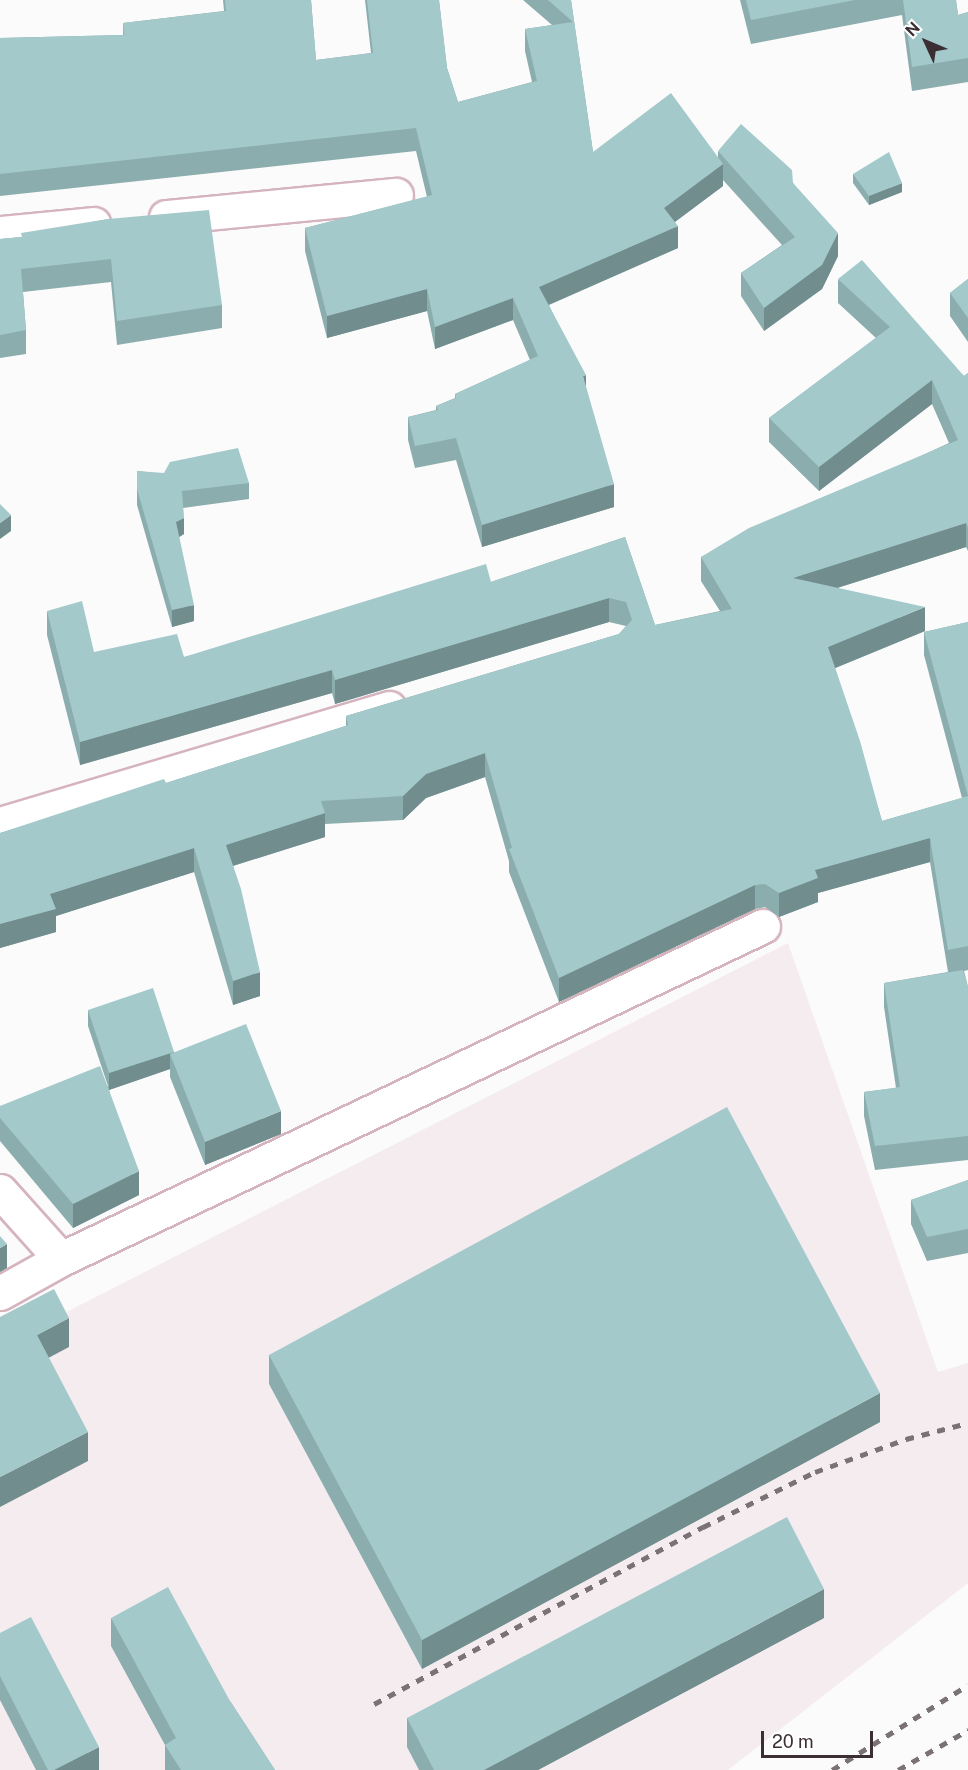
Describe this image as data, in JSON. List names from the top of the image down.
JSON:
{
  "scale_bar": "20 m",
  "north": "top left"
}
